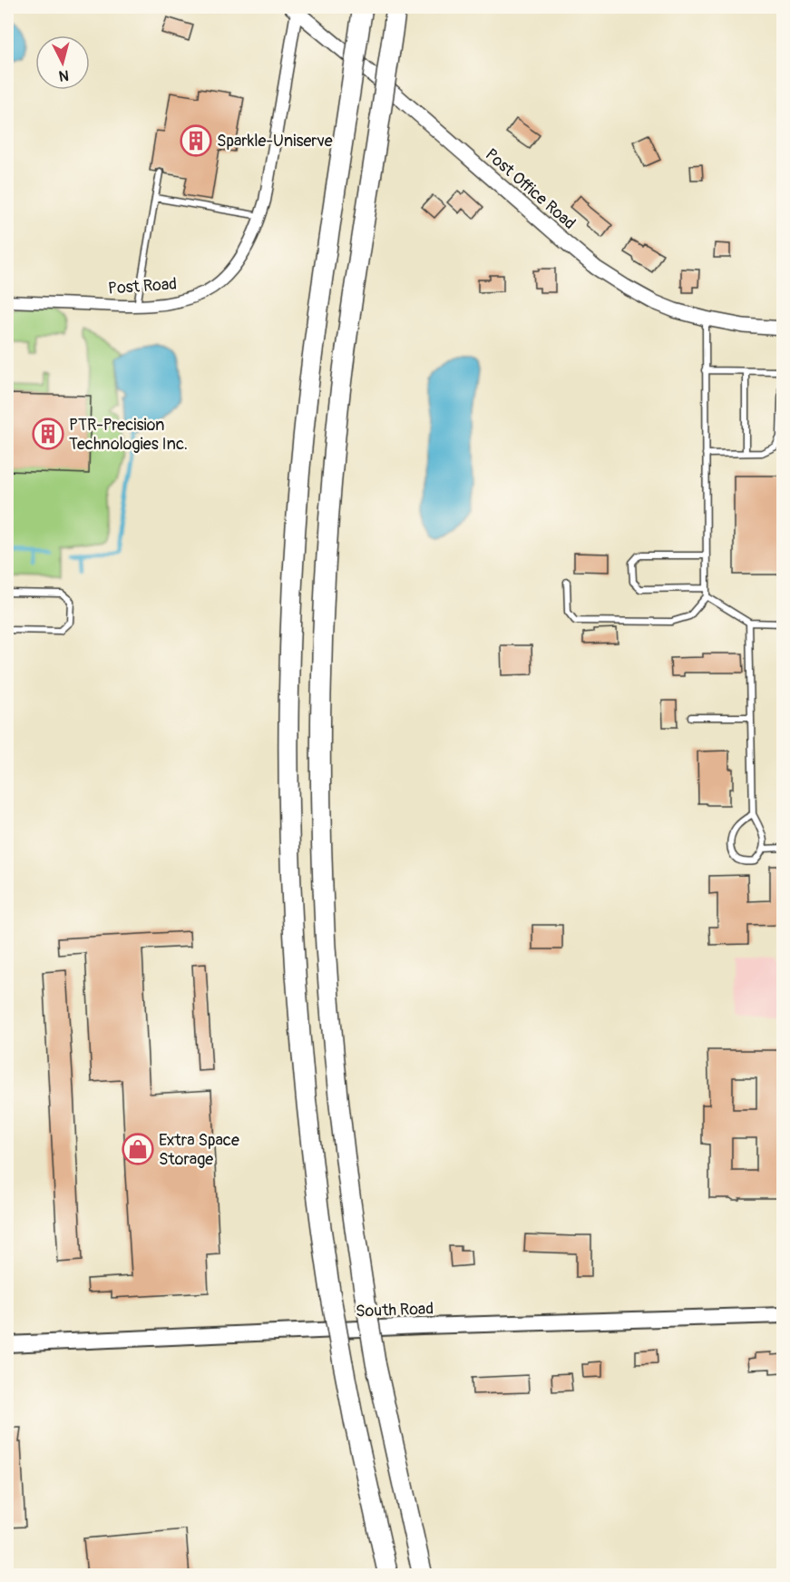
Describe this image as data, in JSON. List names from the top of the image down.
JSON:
{
  "streets": {
    "main road": ["South Road"],
    "street": ["Post Office Road", "Post Road"]
  },
  "crossings": [
    ["Post Office Road", "Post Road"]
  ],
  "places": {
    "building": ["Sparkle-Uniserve", "PTR-Precision Technologies Inc."],
    "shop": ["Extra Space Storage"]
  },
  "north": "bottom"
}
